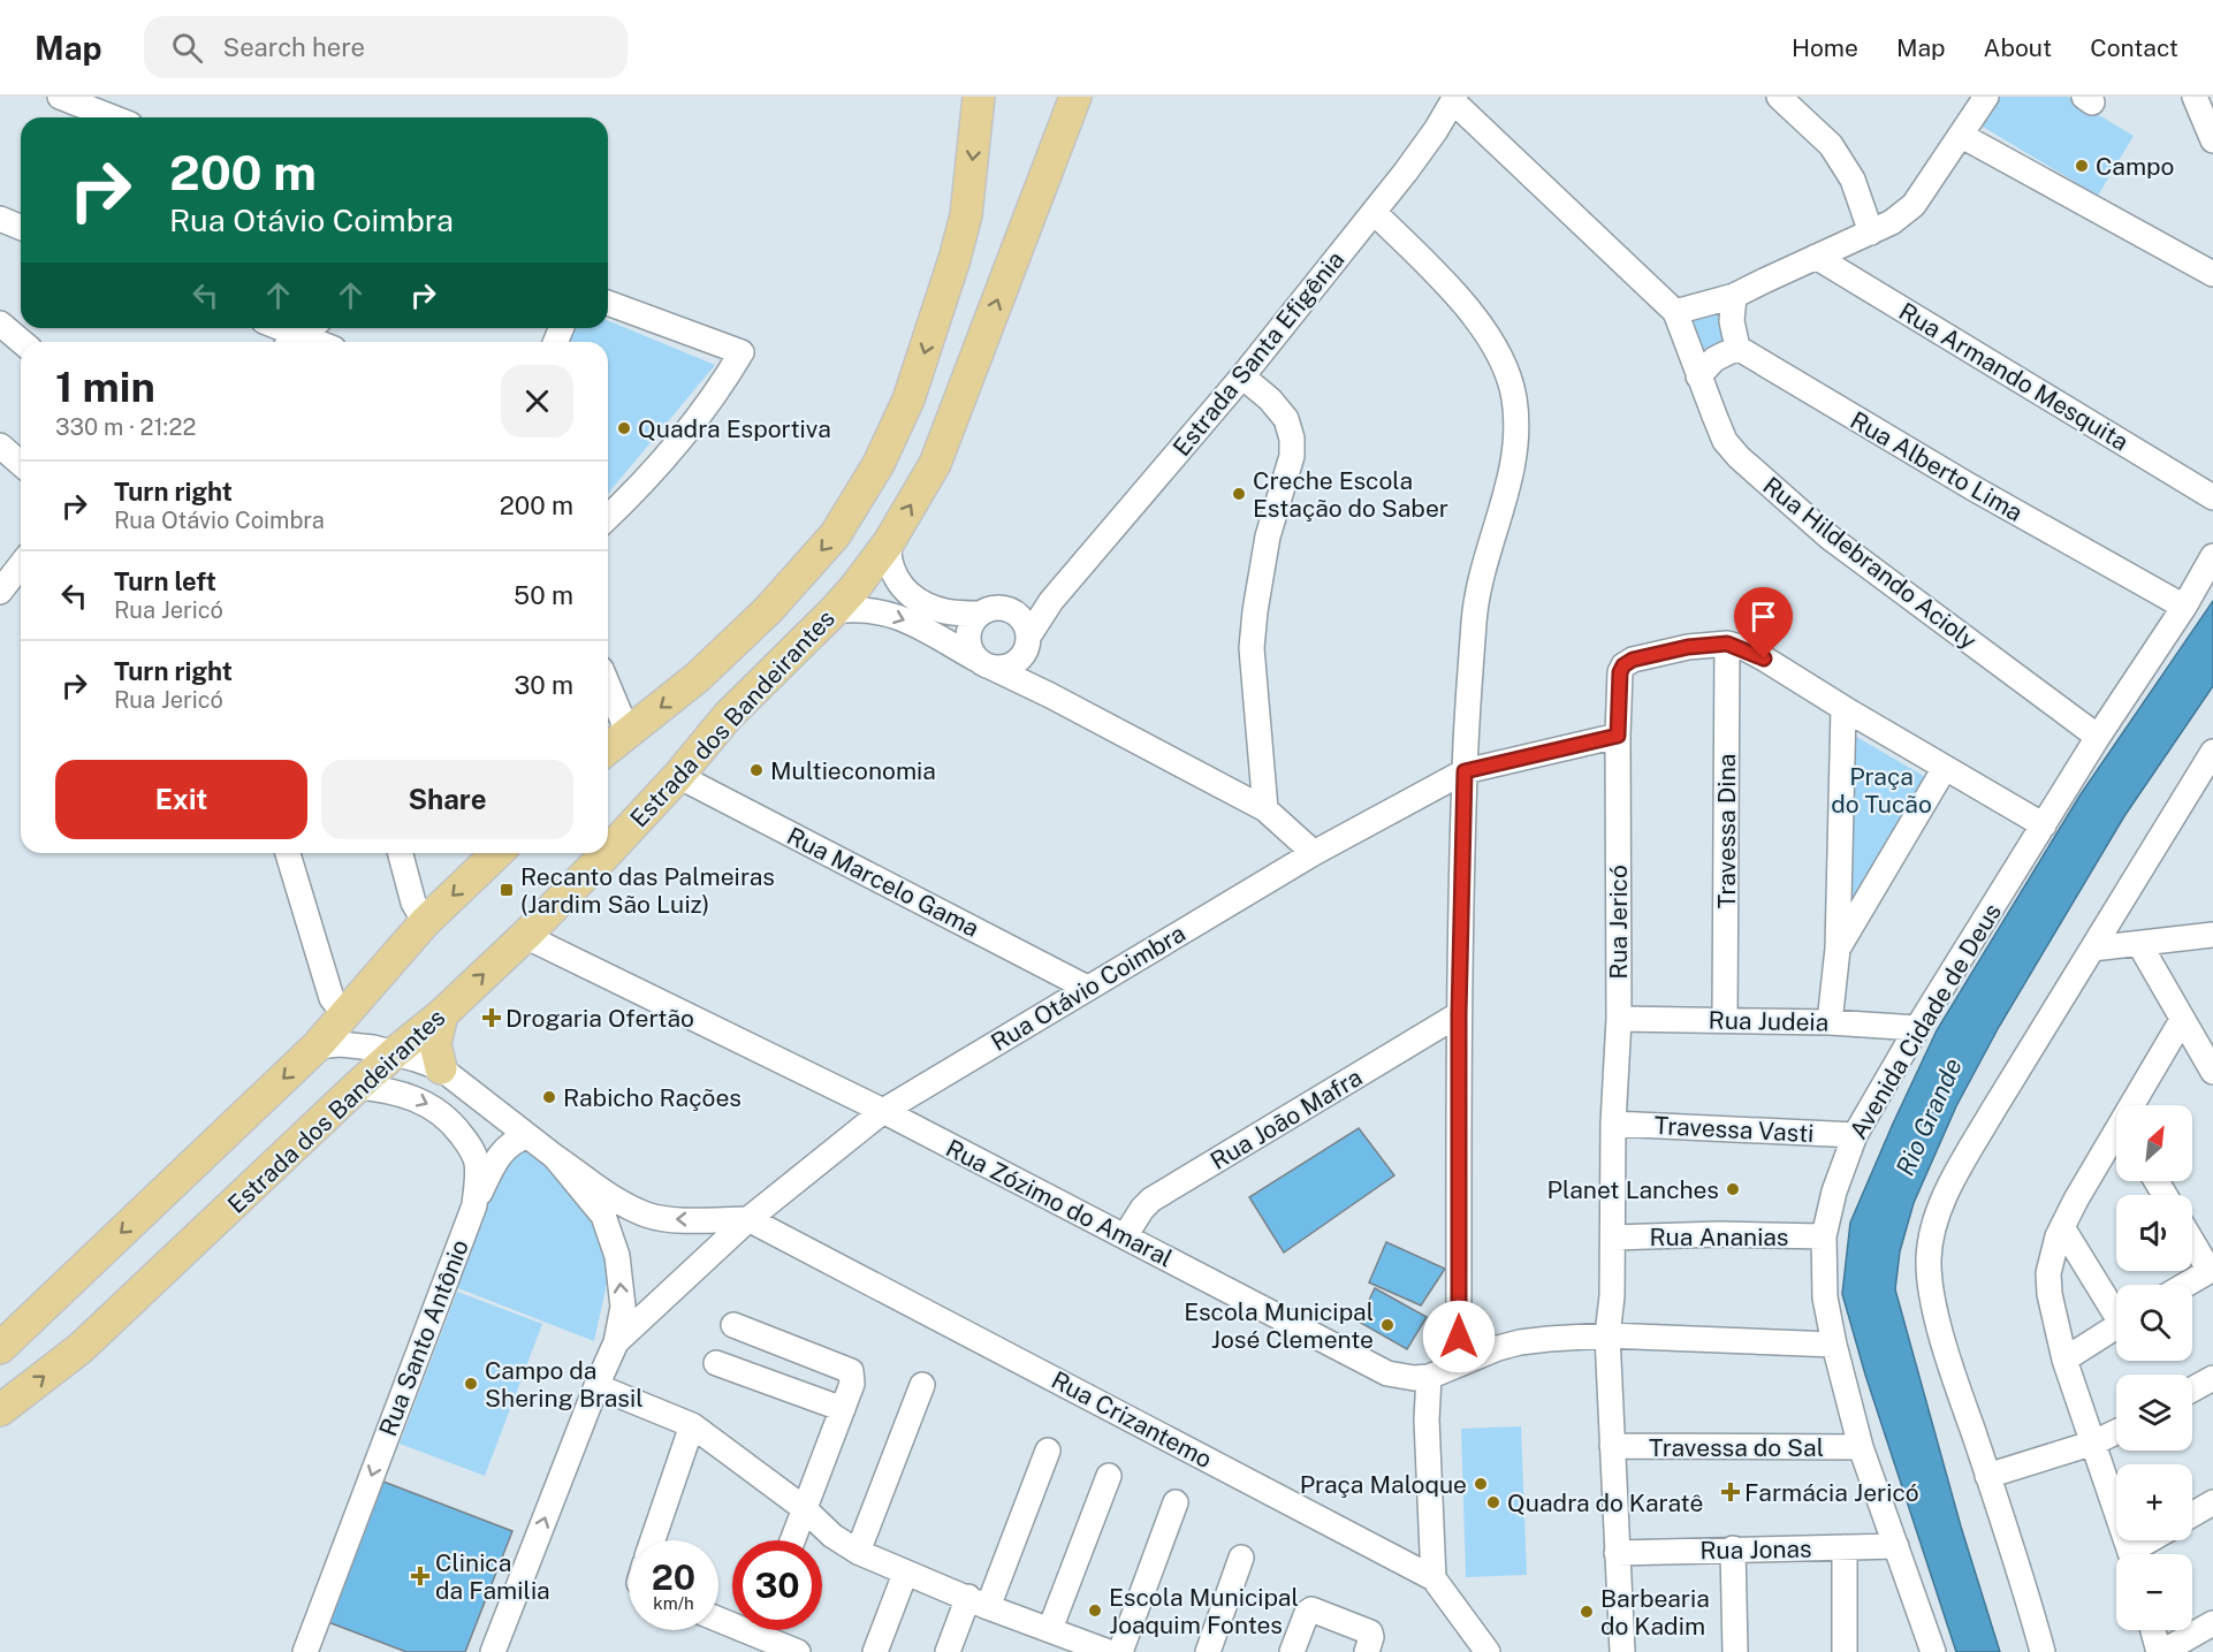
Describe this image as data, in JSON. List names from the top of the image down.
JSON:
{
  "streets": {
    "main road": ["Estrada dos Bandeirantes"],
    "street": [
      "Estrada Santa Efigênia",
      "Rua Armando Mesquita",
      "Rua Alberto Lima",
      "Rua Hildebrando Acioly",
      "Travessa Dina",
      "Rua Marcelo Gama",
      "Rua Jericó",
      "Rua Otávio Coimbra",
      "Rua Judeia",
      "Avenida Cidade de Deus",
      "Rua João Mafra",
      "Travessa Vasti",
      "Rua Zózimo do Amaral",
      "Rua Ananias",
      "Rua Santo Antônio",
      "Rua Crizantemo",
      "Travessa do Sal",
      "Rua Jonas"
    ]
  },
  "crossings": [
    ["Rua Alberto Lima", "Avenida Cidade de Deus"],
    ["Rua Hildebrando Acioly", "Avenida Cidade de Deus"],
    ["Estrada dos Bandeirantes", "Rua Marcelo Gama"],
    ["Estrada dos Bandeirantes", "Rua Zózimo do Amaral"],
    ["Estrada dos Bandeirantes", "Rua Santo Antônio"],
    ["Travessa Dina", "Rua Jericó"],
    ["Travessa Dina", "Rua Judeia"],
    ["Rua Marcelo Gama", "Rua Otávio Coimbra"],
    ["Rua Jericó", "Rua Otávio Coimbra"],
    ["Rua Jericó", "Rua Judeia"],
    ["Rua Jericó", "Avenida Cidade de Deus"],
    ["Rua Jericó", "Travessa Vasti"],
    ["Rua Jericó", "Rua Zózimo do Amaral"],
    ["Rua Jericó", "Rua Ananias"],
    ["Rua Jericó", "Travessa do Sal"],
    ["Rua Jericó", "Rua Jonas"],
    ["Rua Otávio Coimbra", "Rua Zózimo do Amaral"],
    ["Rua Otávio Coimbra", "Rua Crizantemo"],
    ["Rua Judeia", "Avenida Cidade de Deus"],
    ["Avenida Cidade de Deus", "Travessa Vasti"],
    ["Avenida Cidade de Deus", "Rua Zózimo do Amaral"],
    ["Avenida Cidade de Deus", "Rua Ananias"],
    ["Avenida Cidade de Deus", "Travessa do Sal"],
    ["Avenida Cidade de Deus", "Rua Jonas"],
    ["Rua João Mafra", "Rua Zózimo do Amaral"]
  ],
  "water": ["Rio Grande"],
  "parks": ["Praça do Tucão"],
  "places": {
    "other": [
      "Campo",
      "Quadra Esportiva",
      "Creche Escola Estação do Saber",
      "Multieconomia",
      "Rabicho Rações",
      "Planet Lanches",
      "Escola Municipal José Clemente",
      "Campo da Shering Brasil",
      "Praça Maloque",
      "Quadra do Karatê",
      "Escola Municipal Joaquim Fontes",
      "Barbearia do Kadim"
    ],
    "transit": ["Recanto das Palmeiras (Jardim São Luiz)"],
    "health": ["Drogaria Ofertão", "Farmácia Jericó", "Clinica da Familia"]
  },
  "north": "top right",
  "page": {
    "header": "Map",
    "search": "Search here",
    "nav": [
      "Home",
      "Map",
      "About",
      "Contact"
    ],
    "turn": ["200 m", "Rua Otávio Coimbra"],
    "heading": ["1 min", "330 m · 21:22"],
    "list": [
      {
        "name": "Turn right",
        "note": "Rua Otávio Coimbra",
        "value": "200 m"
      },
      {
        "name": "Turn left",
        "note": "Rua Jericó",
        "value": "50 m"
      },
      {
        "name": "Turn right",
        "note": "Rua Jericó",
        "value": "30 m"
      }
    ],
    "buttons": ["Exit", "Share"],
    "map_buttons": ["+", "−"],
    "speed": "20 km/h",
    "limit": "30"
  }
}
